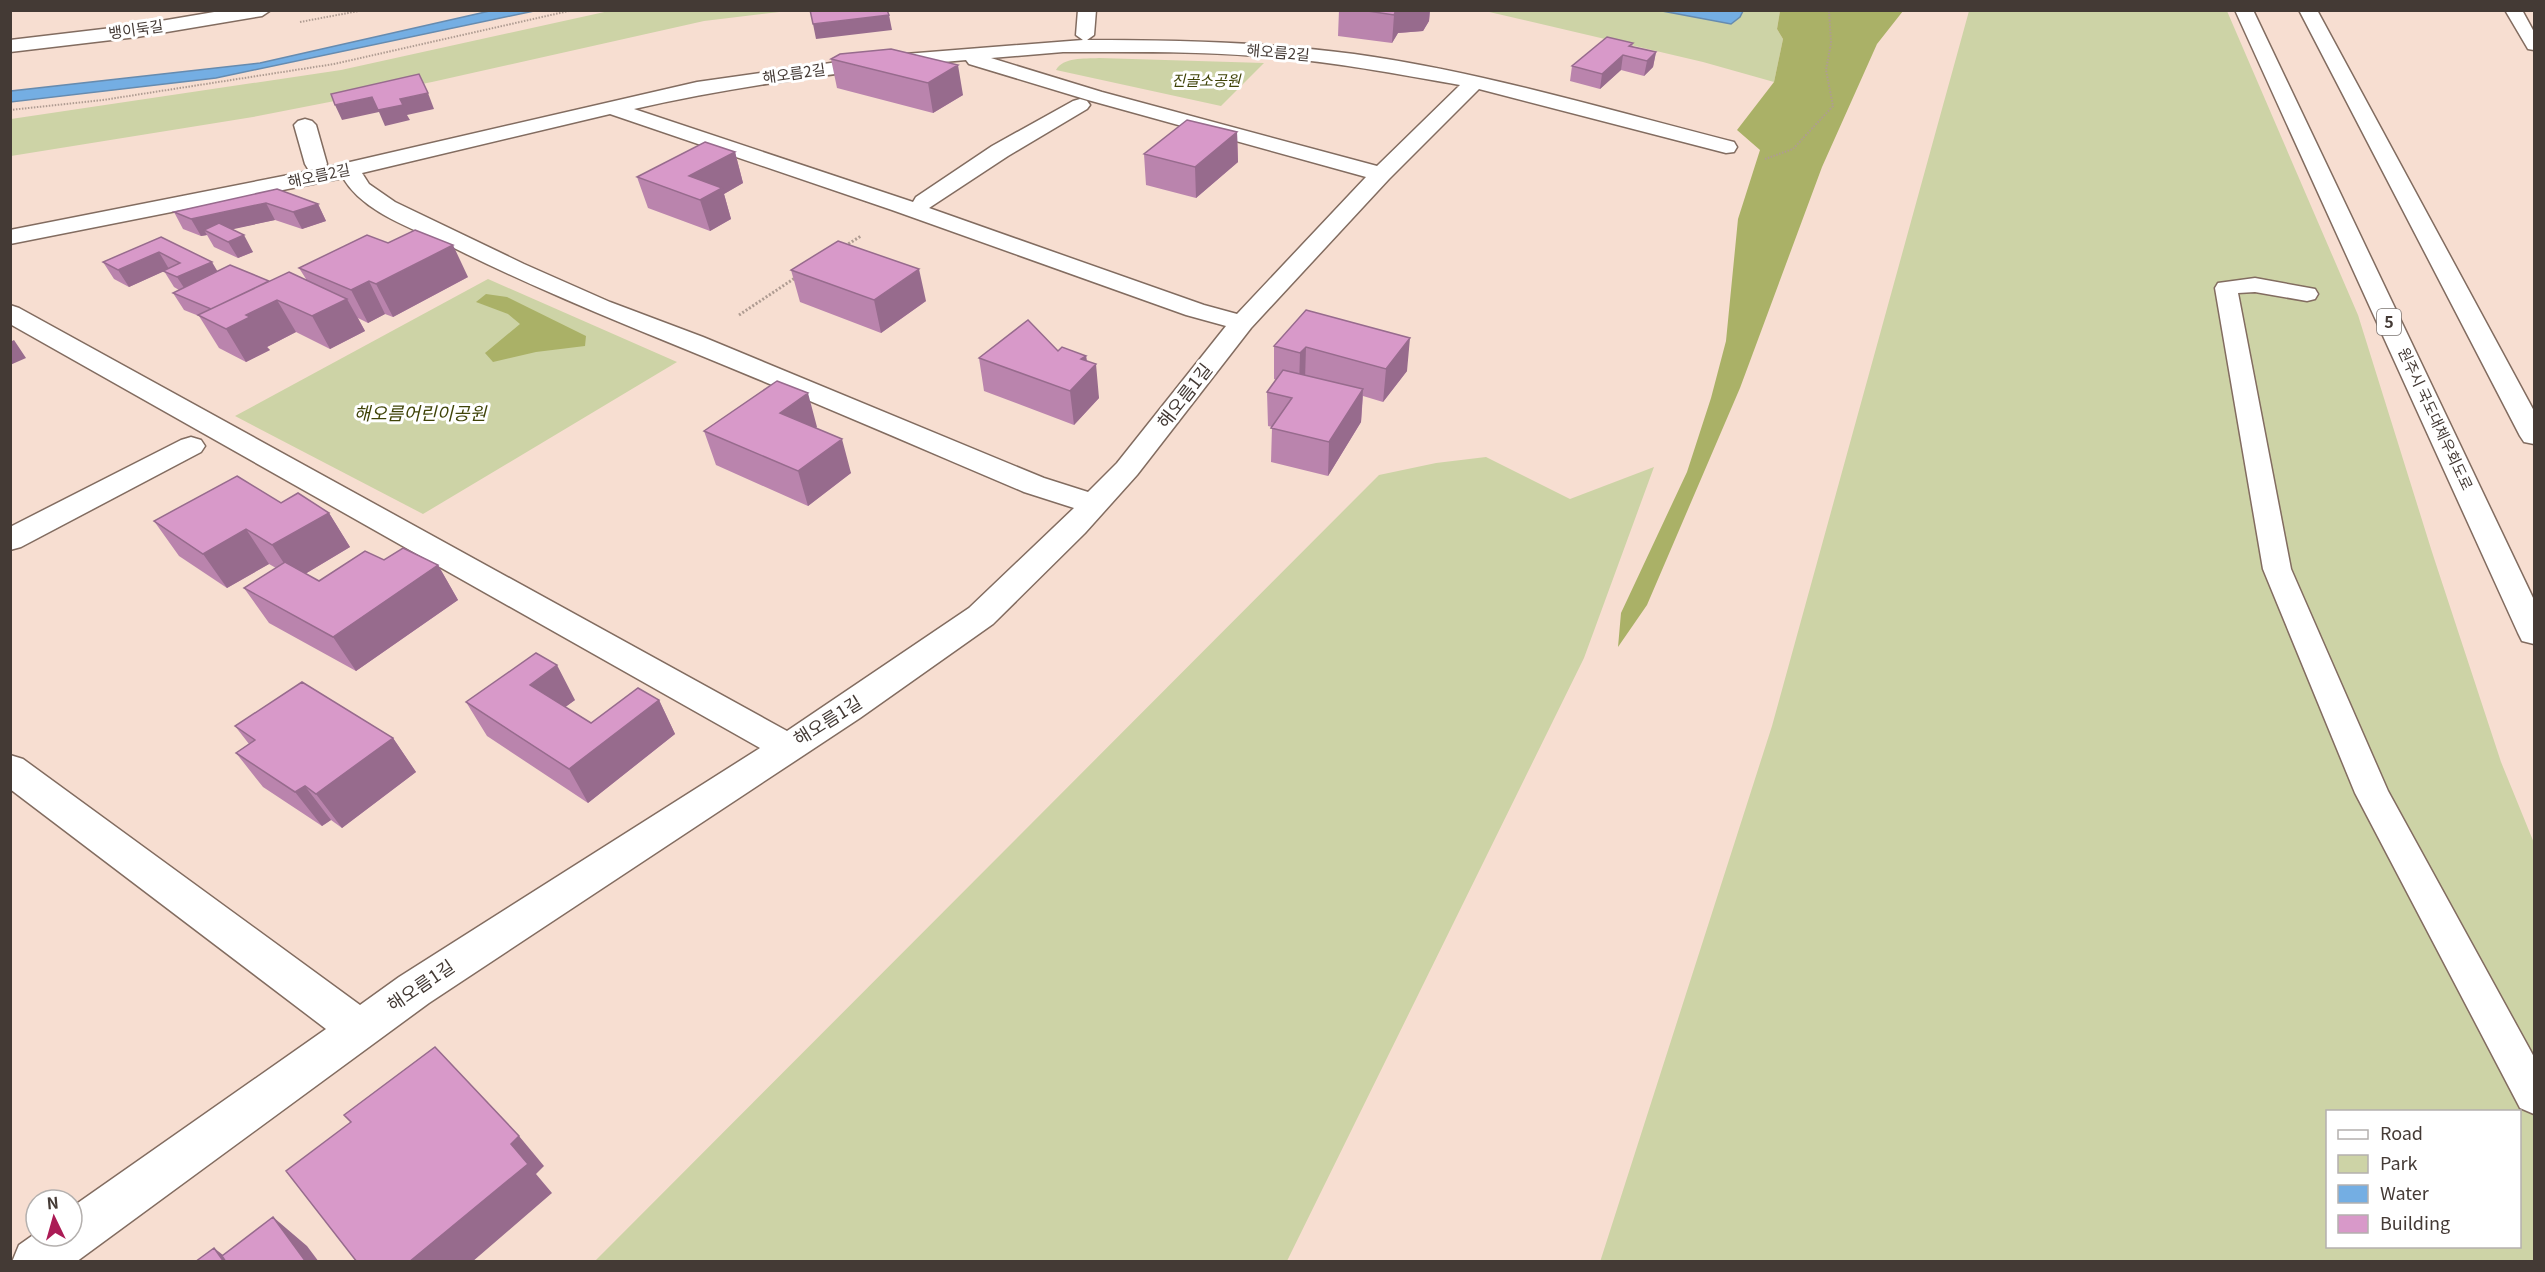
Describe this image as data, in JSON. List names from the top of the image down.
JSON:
{
  "streets": {
    "main road": [
      "뱅이둑길",
      "해오름2길",
      "5",
      "해오름1길",
      "원주시 국도대체우회도로"
    ]
  },
  "crossings": [
    ["해오름2길", "해오름1길"]
  ],
  "parks": ["진골소공원", "해오름어린이공원"],
  "legend": [
    "Road",
    "Park",
    "Water",
    "Building"
  ],
  "north": "top"
}
